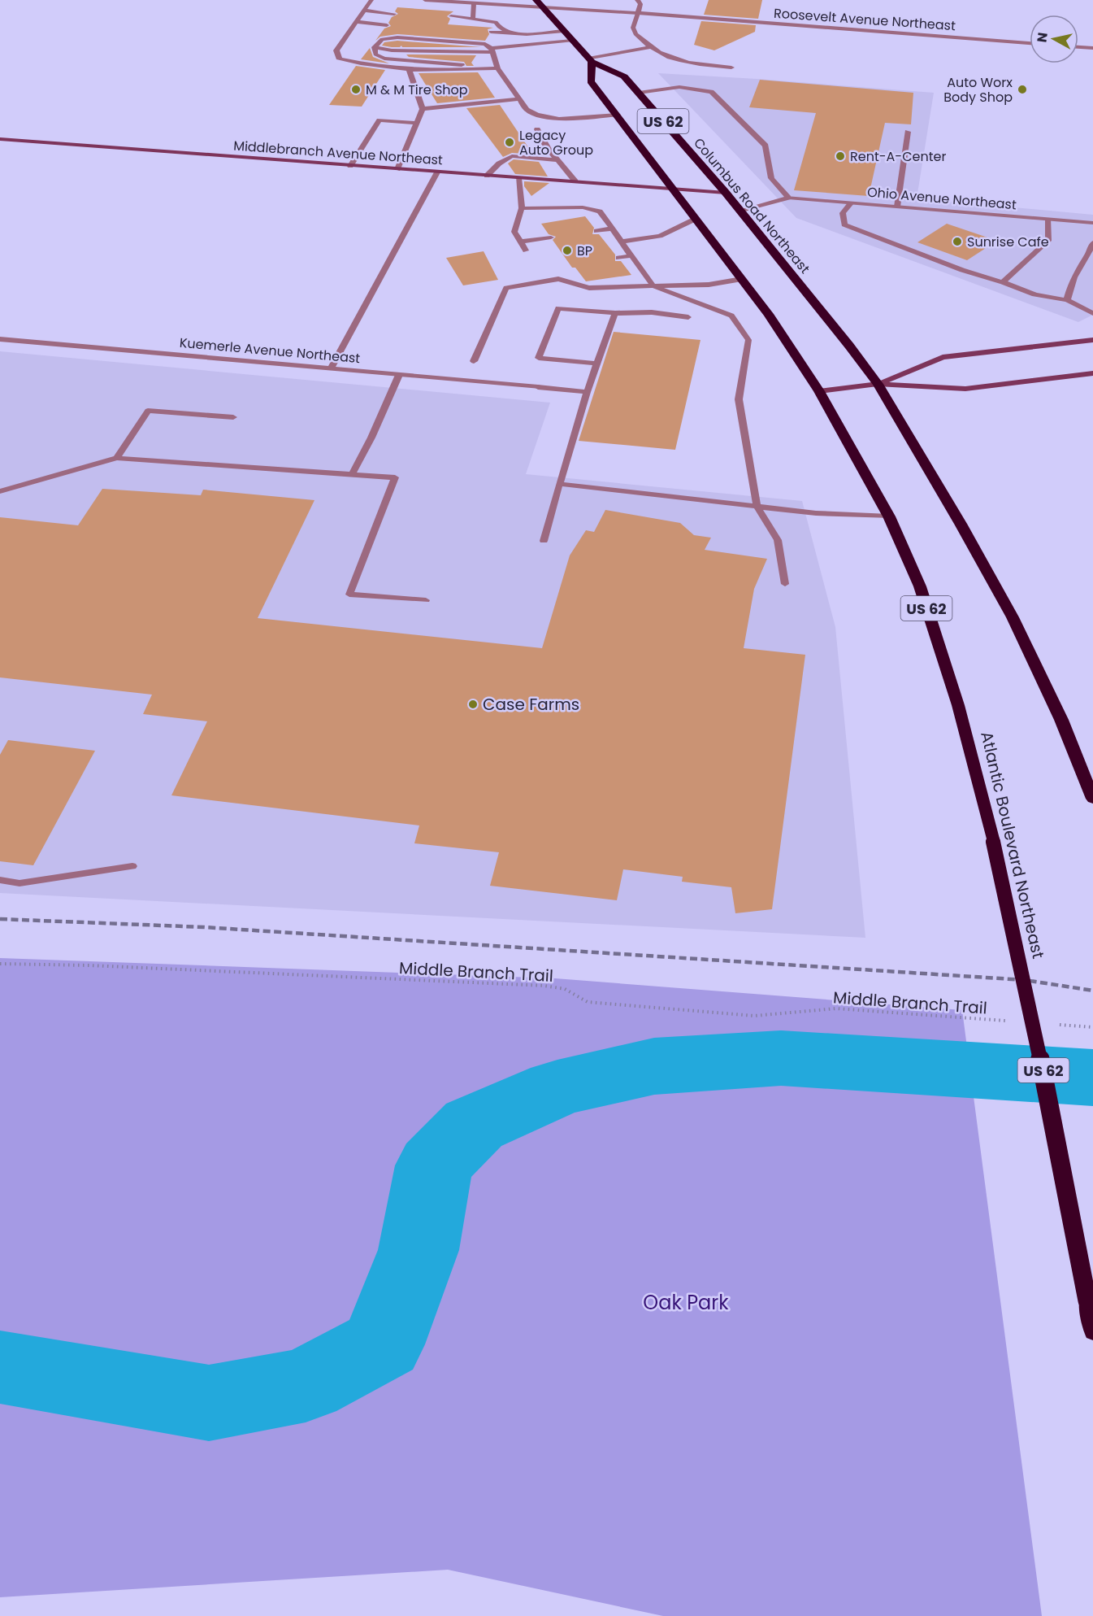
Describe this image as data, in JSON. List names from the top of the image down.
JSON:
{
  "streets": {
    "highway": ["US 62", "Columbus Road Northeast", "Atlantic Boulevard Northeast"],
    "street": [
      "Roosevelt Avenue Northeast",
      "Middlebranch Avenue Northeast",
      "Ohio Avenue Northeast",
      "Kuemerle Avenue Northeast"
    ],
    "path": ["Middle Branch Trail"]
  },
  "crossings": [
    ["Roosevelt Avenue Northeast", "Columbus Road Northeast"],
    ["US 62", "Middlebranch Avenue Northeast"],
    ["US 62", "Columbus Road Northeast"],
    ["US 62", "Atlantic Boulevard Northeast"],
    ["Middlebranch Avenue Northeast", "Columbus Road Northeast"]
  ],
  "parks": ["Oak Park"],
  "places": [
    "M & M Tire Shop",
    "Auto Worx Body Shop",
    "Legacy Auto Group",
    "Rent-A-Center",
    "Sunrise Cafe",
    "BP",
    "Case Farms"
  ],
  "north": "left"
}
